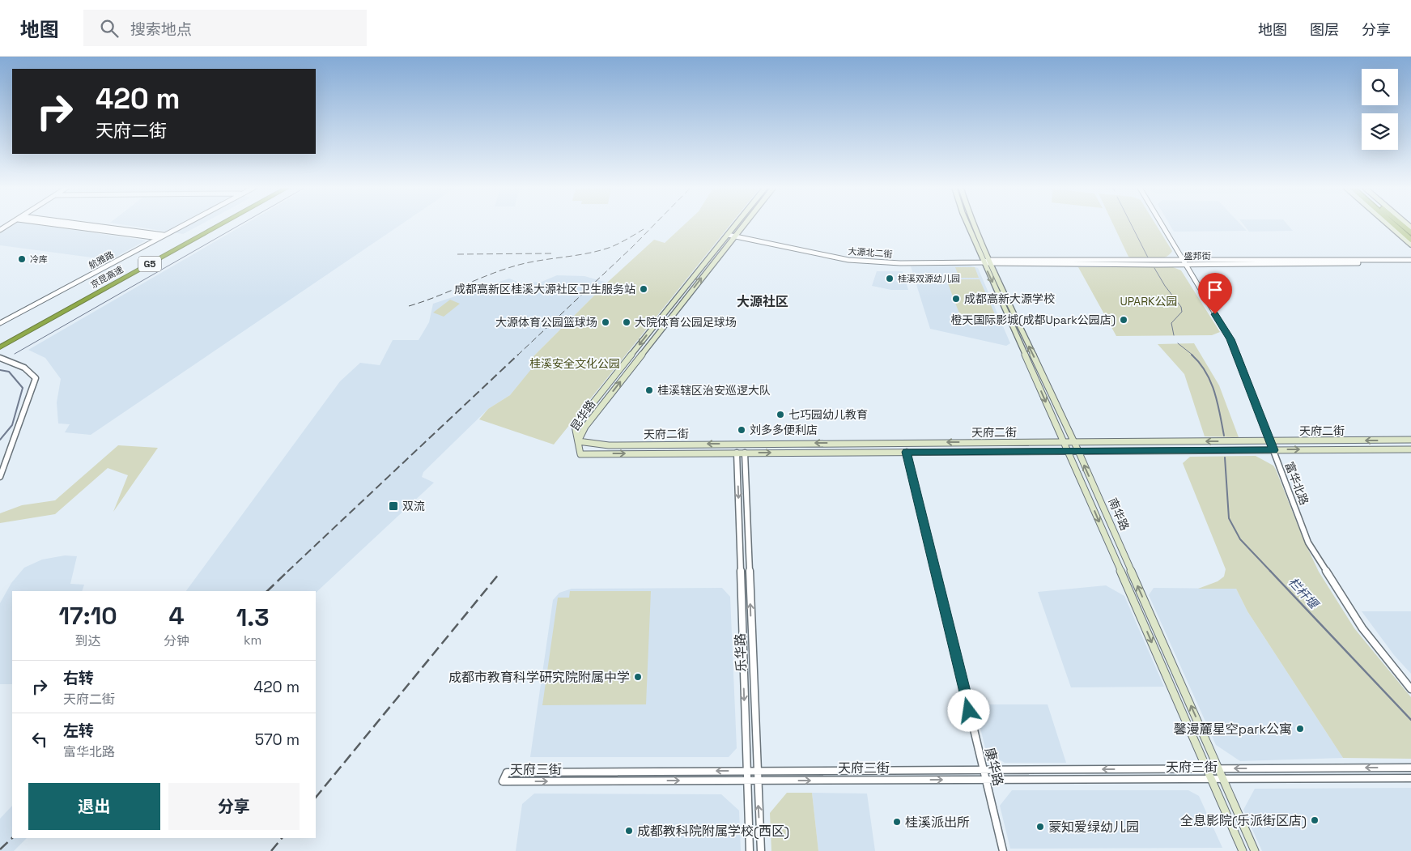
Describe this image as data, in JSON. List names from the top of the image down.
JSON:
{
  "streets": {
    "highway": ["G5", "京昆高速"],
    "main road": ["昆华路", "天府二街", "南华路"],
    "street": [
      "大源北二街",
      "盛邦街",
      "航雅路",
      "富华北路",
      "乐华路",
      "康华路",
      "天府三街"
    ]
  },
  "crossings": [
    ["大源北二街", "盛邦街"],
    ["大源北二街", "昆华路"],
    ["大源北二街", "南华路"],
    ["盛邦街", "富华北路"],
    ["盛邦街", "南华路"],
    ["昆华路", "天府二街"],
    ["天府二街", "富华北路"],
    ["天府二街", "南华路"],
    ["天府二街", "乐华路"],
    ["天府二街", "康华路"],
    ["南华路", "天府三街"],
    ["乐华路", "天府三街"],
    ["康华路", "天府三街"]
  ],
  "districts": ["大源社区"],
  "water": ["栏杆堰"],
  "parks": ["UPARK公园", "桂溪安全文化公园"],
  "places": {
    "other": [
      "冷库",
      "桂溪双源幼儿园",
      "成都高新区桂溪大源社区卫生服务站",
      "成都高新大源学校",
      "橙天国际影城(成都Upark公园店)",
      "大源体育公园篮球场",
      "大院体育公园足球场",
      "桂溪辖区治安巡逻大队",
      "七巧园幼儿教育",
      "刘多多便利店",
      "成都市教育科学研究院附属中学",
      "馨漫麓星空park公寓",
      "全息影院(乐派街区店)",
      "桂溪派出所",
      "蒙知爱绿幼儿园",
      "成都教科院附属学校(西区)"
    ],
    "transit": ["双流"]
  },
  "page": {
    "header": "地图",
    "search": "搜索地点",
    "nav": ["地图", "图层", "分享"],
    "turn": ["420 m", "天府二街"],
    "eta": [
      "17:10",
      "到达",
      "4",
      "分钟",
      "1.3",
      "km"
    ],
    "list": [
      {
        "name": "右转",
        "note": "天府二街",
        "value": "420 m"
      },
      {
        "name": "左转",
        "note": "富华北路",
        "value": "570 m"
      }
    ],
    "buttons": ["退出", "分享"]
  }
}
